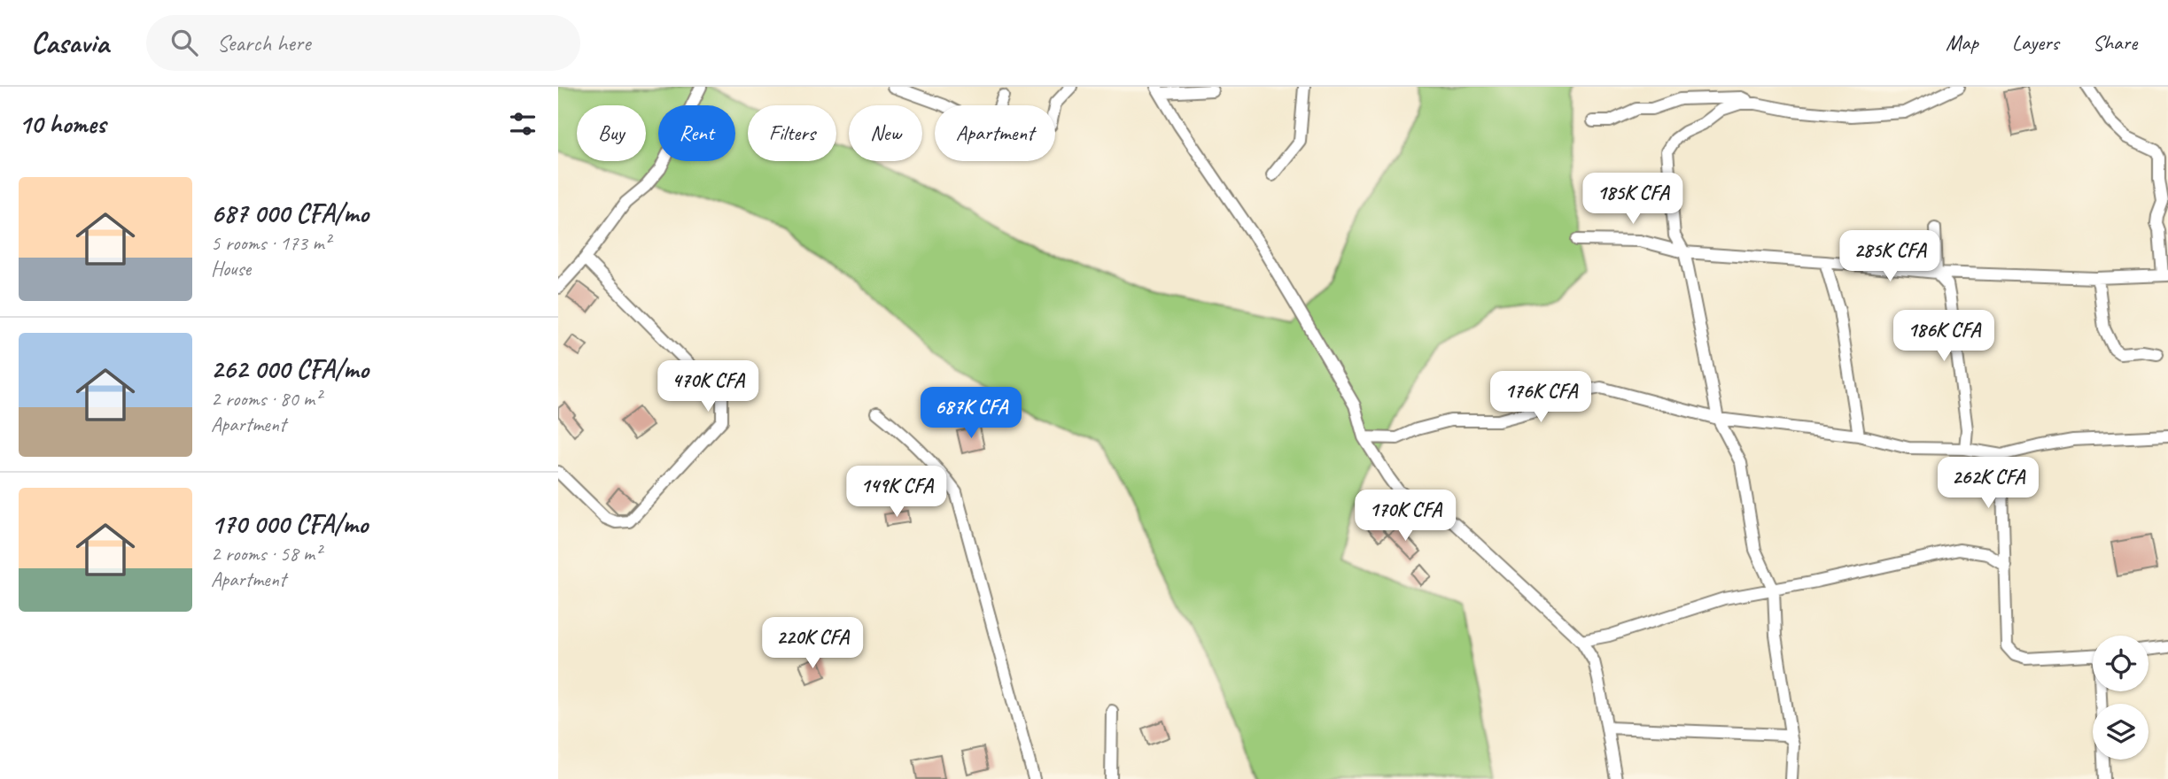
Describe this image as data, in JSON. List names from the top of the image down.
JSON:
{
  "page": {
    "header": "Casavia",
    "search": "Search here",
    "nav": ["Map", "Layers", "Share"],
    "heading": "10 homes",
    "chip": [
      "Buy",
      "Rent",
      "Filters",
      "New",
      "Apartment"
    ],
    "list": [
      {
        "name": "687 000 CFA/mo",
        "note": "5 rooms · 173 m² · House"
      },
      {
        "name": "262 000 CFA/mo",
        "note": "2 rooms · 80 m² · Apartment"
      },
      {
        "name": "170 000 CFA/mo",
        "note": "2 rooms · 58 m² · Apartment"
      }
    ],
    "price": [
      "185K CFA",
      "285K CFA",
      "186K CFA",
      "470K CFA",
      "176K CFA",
      "687K CFA",
      "262K CFA",
      "149K CFA",
      "170K CFA",
      "220K CFA"
    ]
  }
}
